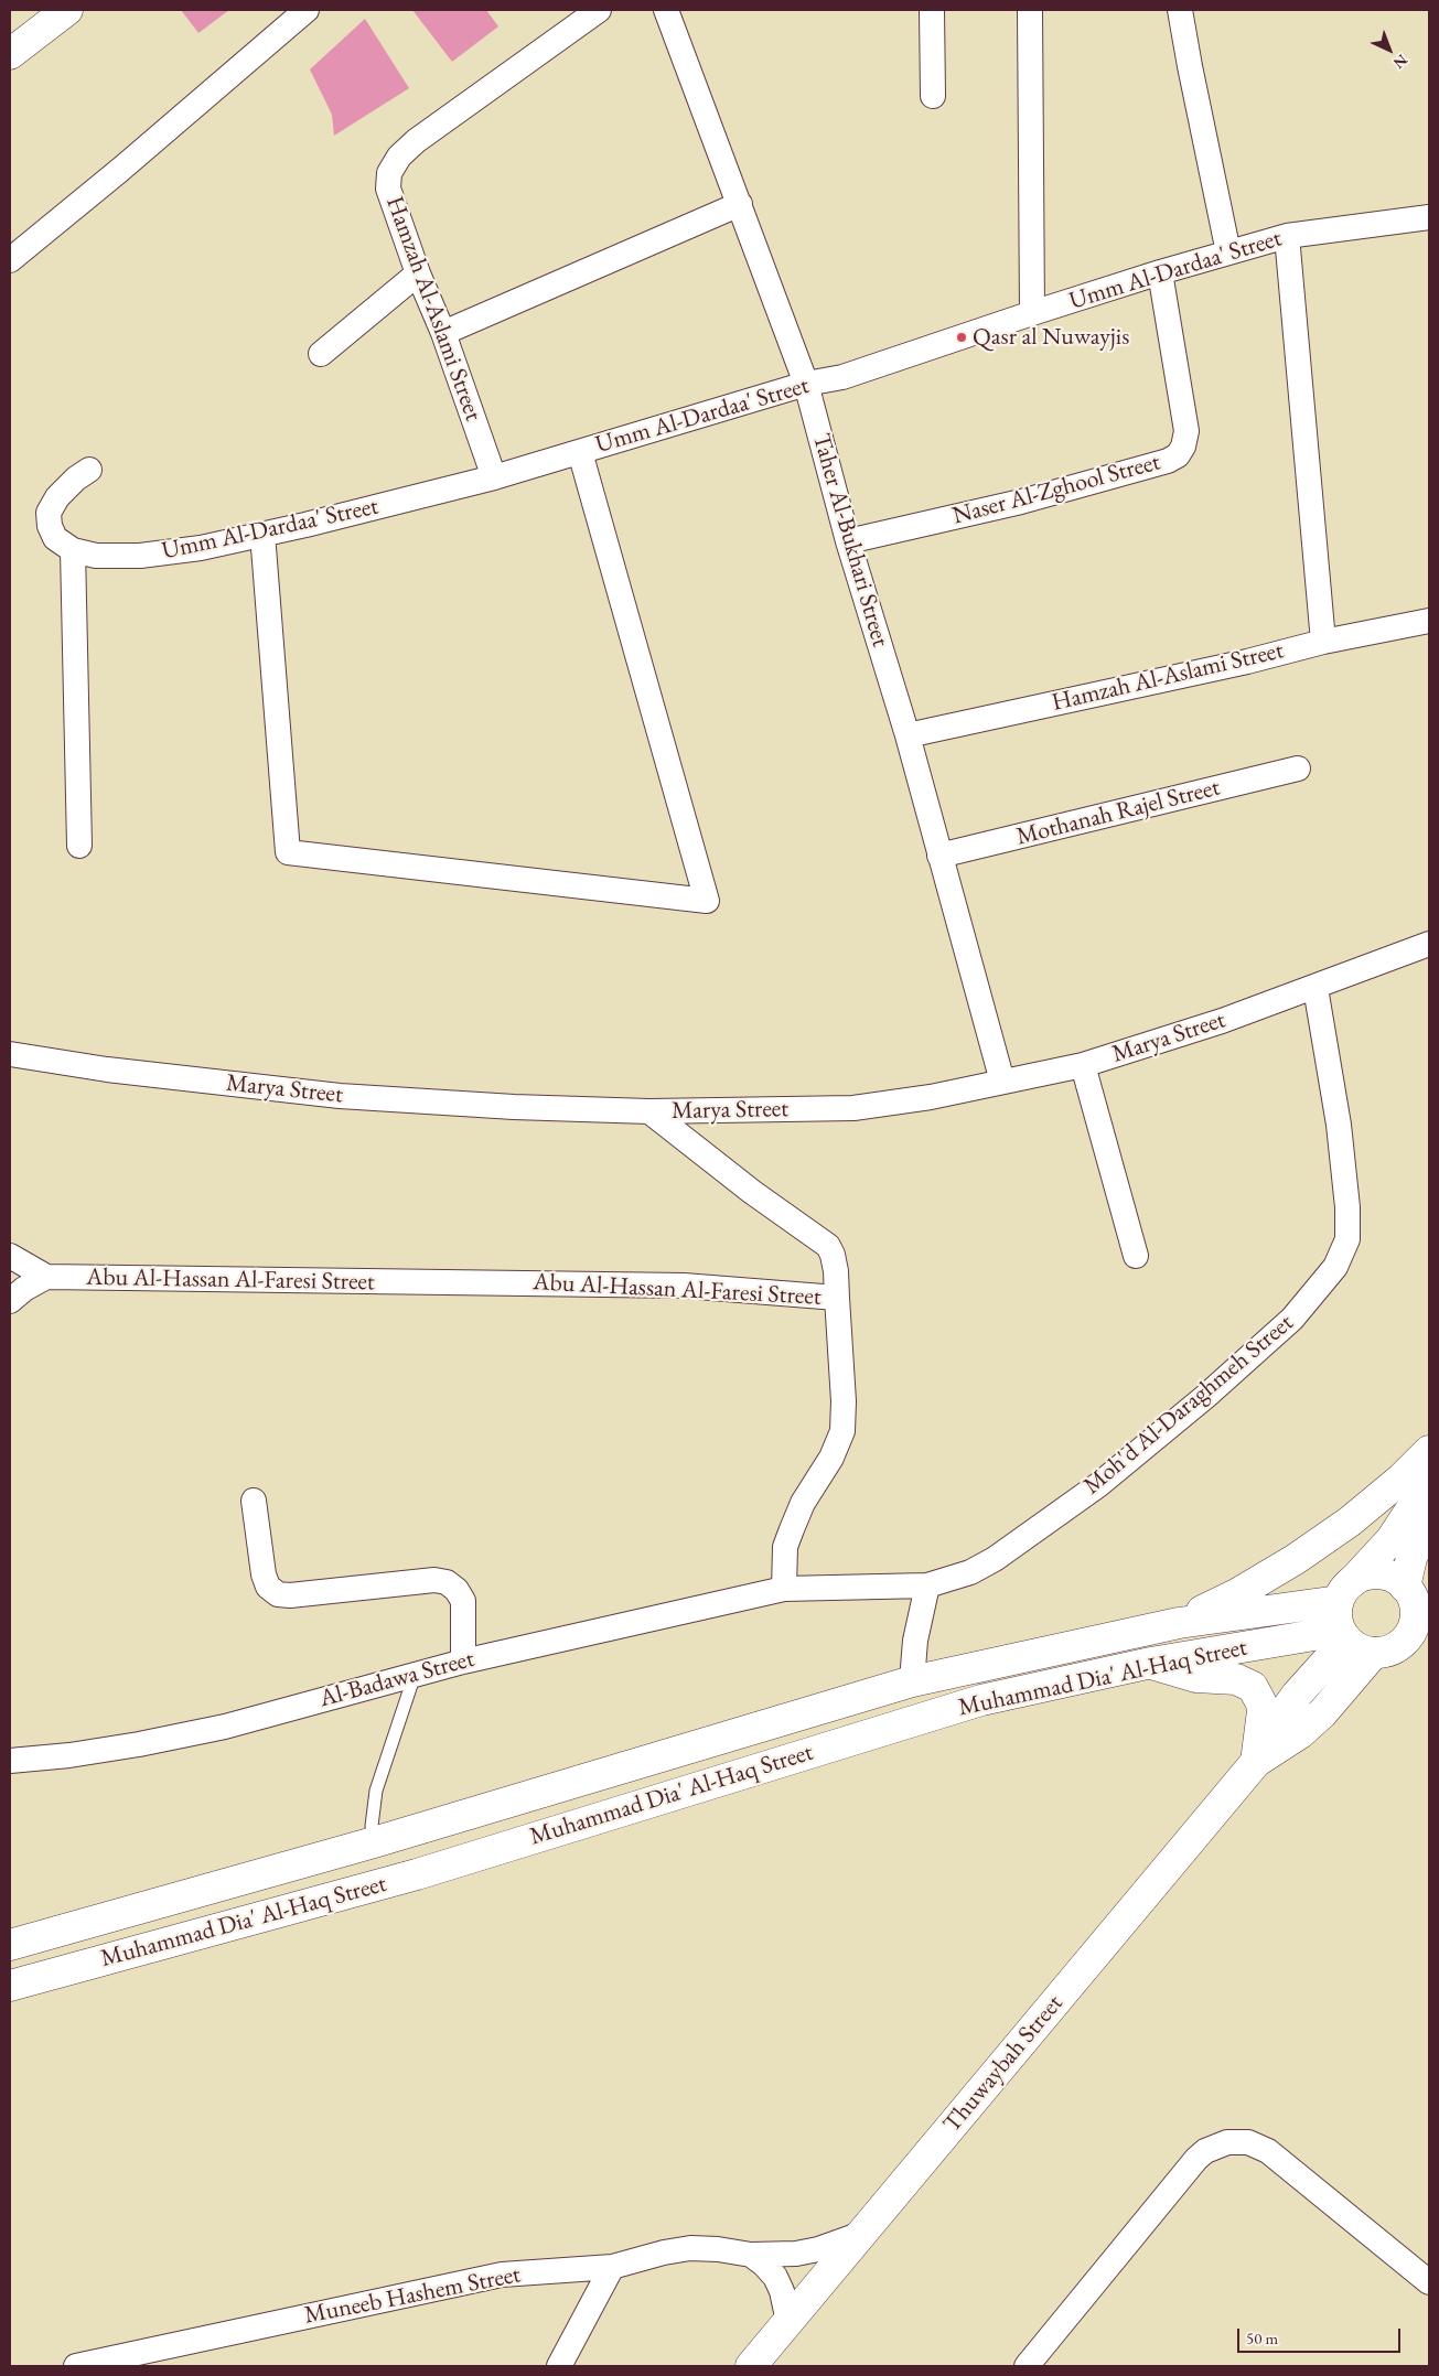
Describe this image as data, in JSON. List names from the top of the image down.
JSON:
{
  "streets": {
    "main road": ["Muhammad Dia' Al-Haq Street", "Thuwaybah Street"],
    "street": [
      "Umm Al-Dardaa' Street",
      "Hamzah Al-Aslami Street",
      "Naser Al-Zghool Street",
      "Taher Al-Bukhari Street",
      "Mothanah Rajel Street",
      "Marya Street",
      "Abu Al-Hassan Al-Faresi Street",
      "Moh'd Al-Daraghmeh Street",
      "Al-Badawa Street",
      "Muneeb Hashem Street"
    ]
  },
  "crossings": [
    ["Umm Al-Dardaa' Street", "Hamzah Al-Aslami Street"],
    ["Umm Al-Dardaa' Street", "Naser Al-Zghool Street"],
    ["Umm Al-Dardaa' Street", "Taher Al-Bukhari Street"],
    ["Hamzah Al-Aslami Street", "Taher Al-Bukhari Street"],
    ["Naser Al-Zghool Street", "Taher Al-Bukhari Street"],
    ["Taher Al-Bukhari Street", "Mothanah Rajel Street"],
    ["Taher Al-Bukhari Street", "Marya Street"],
    ["Marya Street", "Moh'd Al-Daraghmeh Street"],
    ["Abu Al-Hassan Al-Faresi Street", "Al-Badawa Street"],
    ["Muhammad Dia' Al-Haq Street", "Thuwaybah Street"],
    ["Thuwaybah Street", "Muneeb Hashem Street"]
  ],
  "places": ["Qasr al Nuwayjis"],
  "scale_bar": "50 m",
  "north": "bottom right"
}
